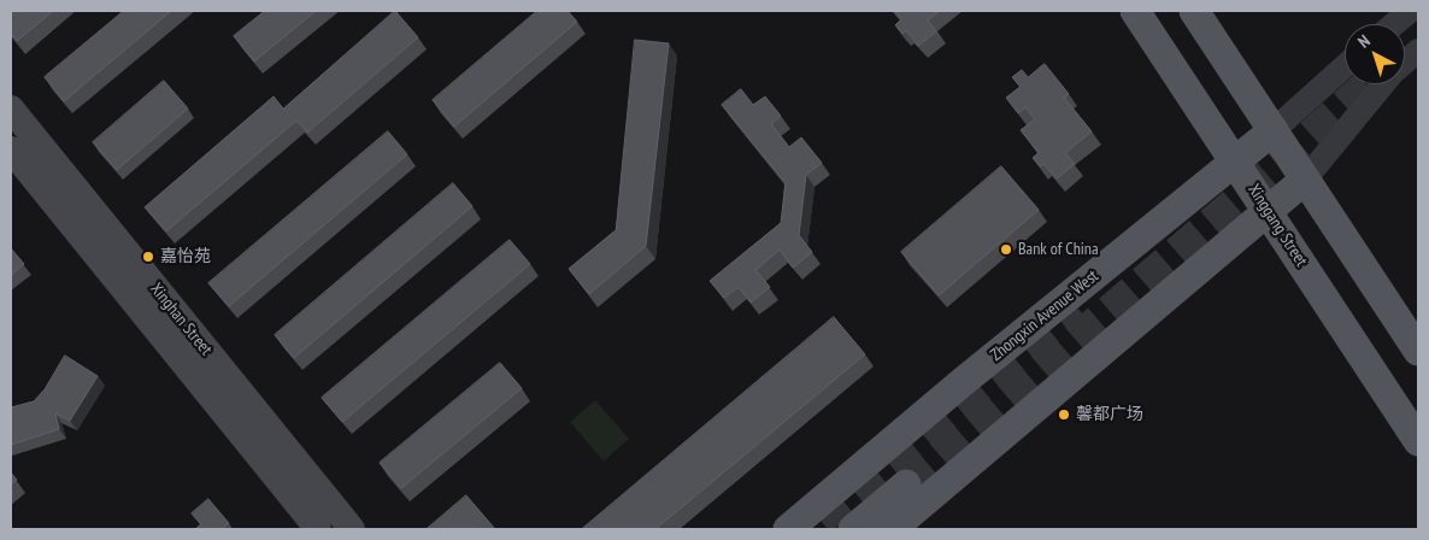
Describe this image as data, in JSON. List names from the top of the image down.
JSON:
{
  "streets": {
    "main road": ["Xinggang Street", "Zhongxin Avenue West", "Xinghan Street"]
  },
  "crossings": [
    ["Xinggang Street", "Zhongxin Avenue West"]
  ],
  "places": ["Bank of China", "嘉怡苑", "馨都广场"],
  "north": "top left"
}
